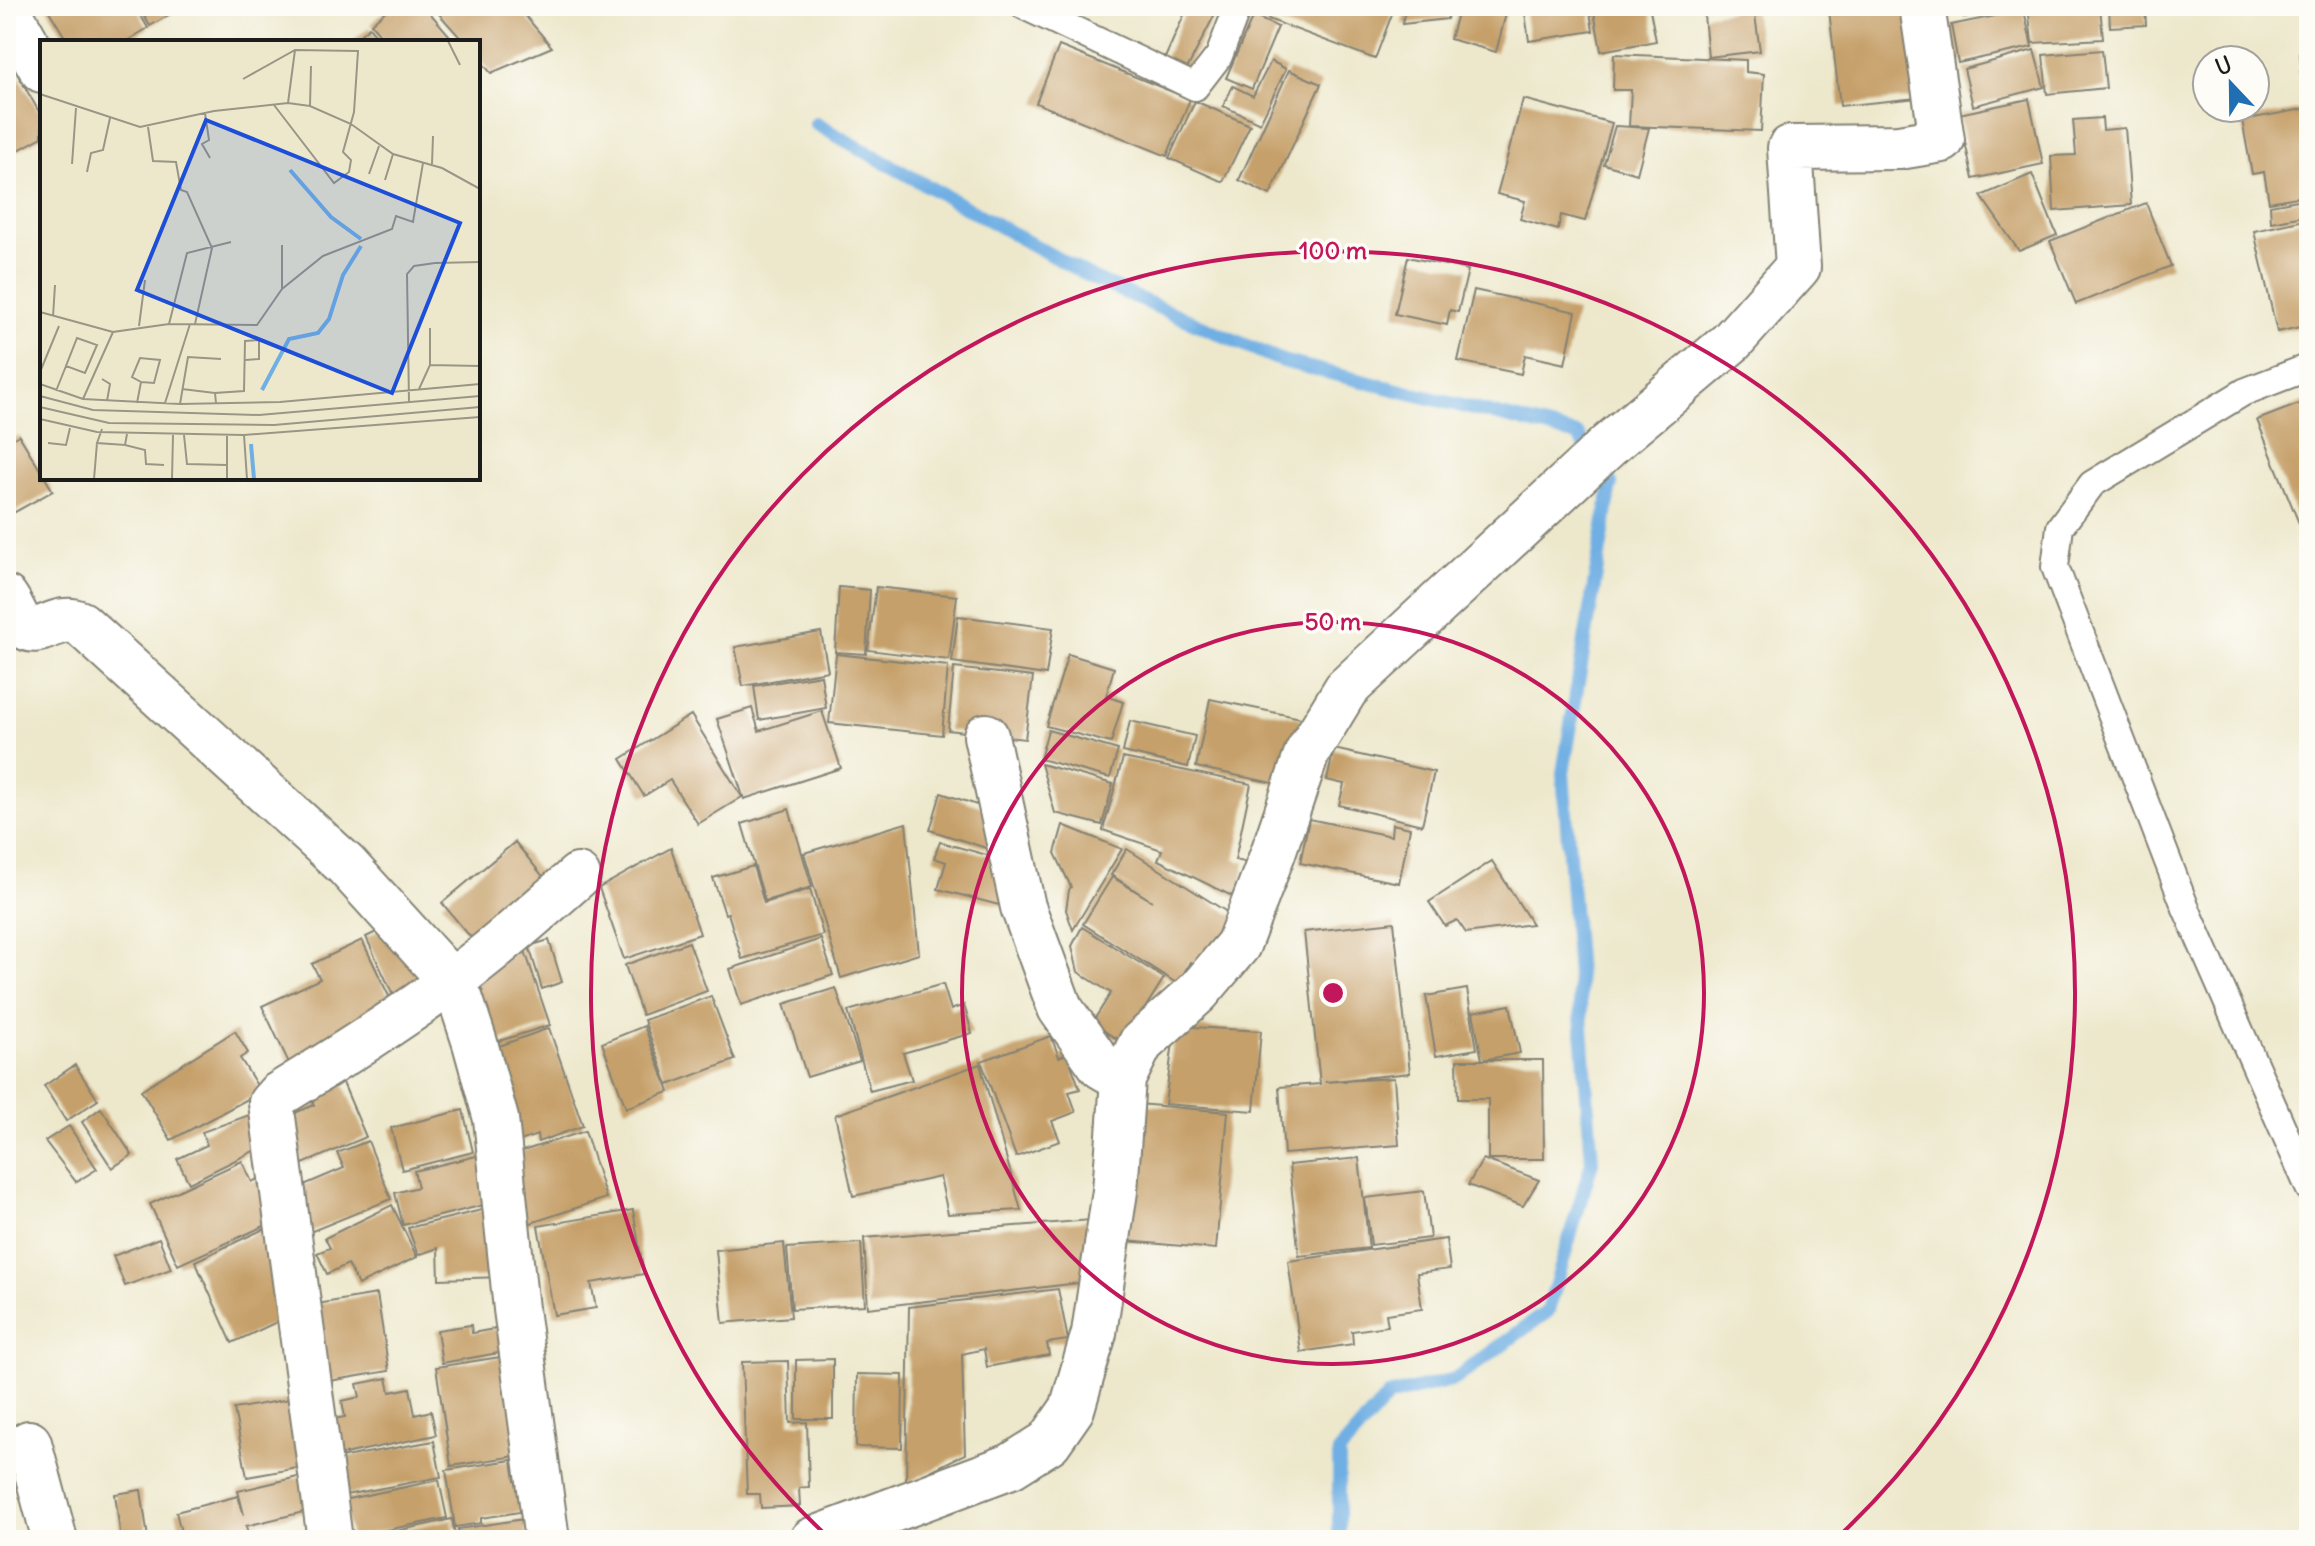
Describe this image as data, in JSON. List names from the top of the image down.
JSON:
{
  "north": "top",
  "rings": ["100 m", "50 m"]
}
